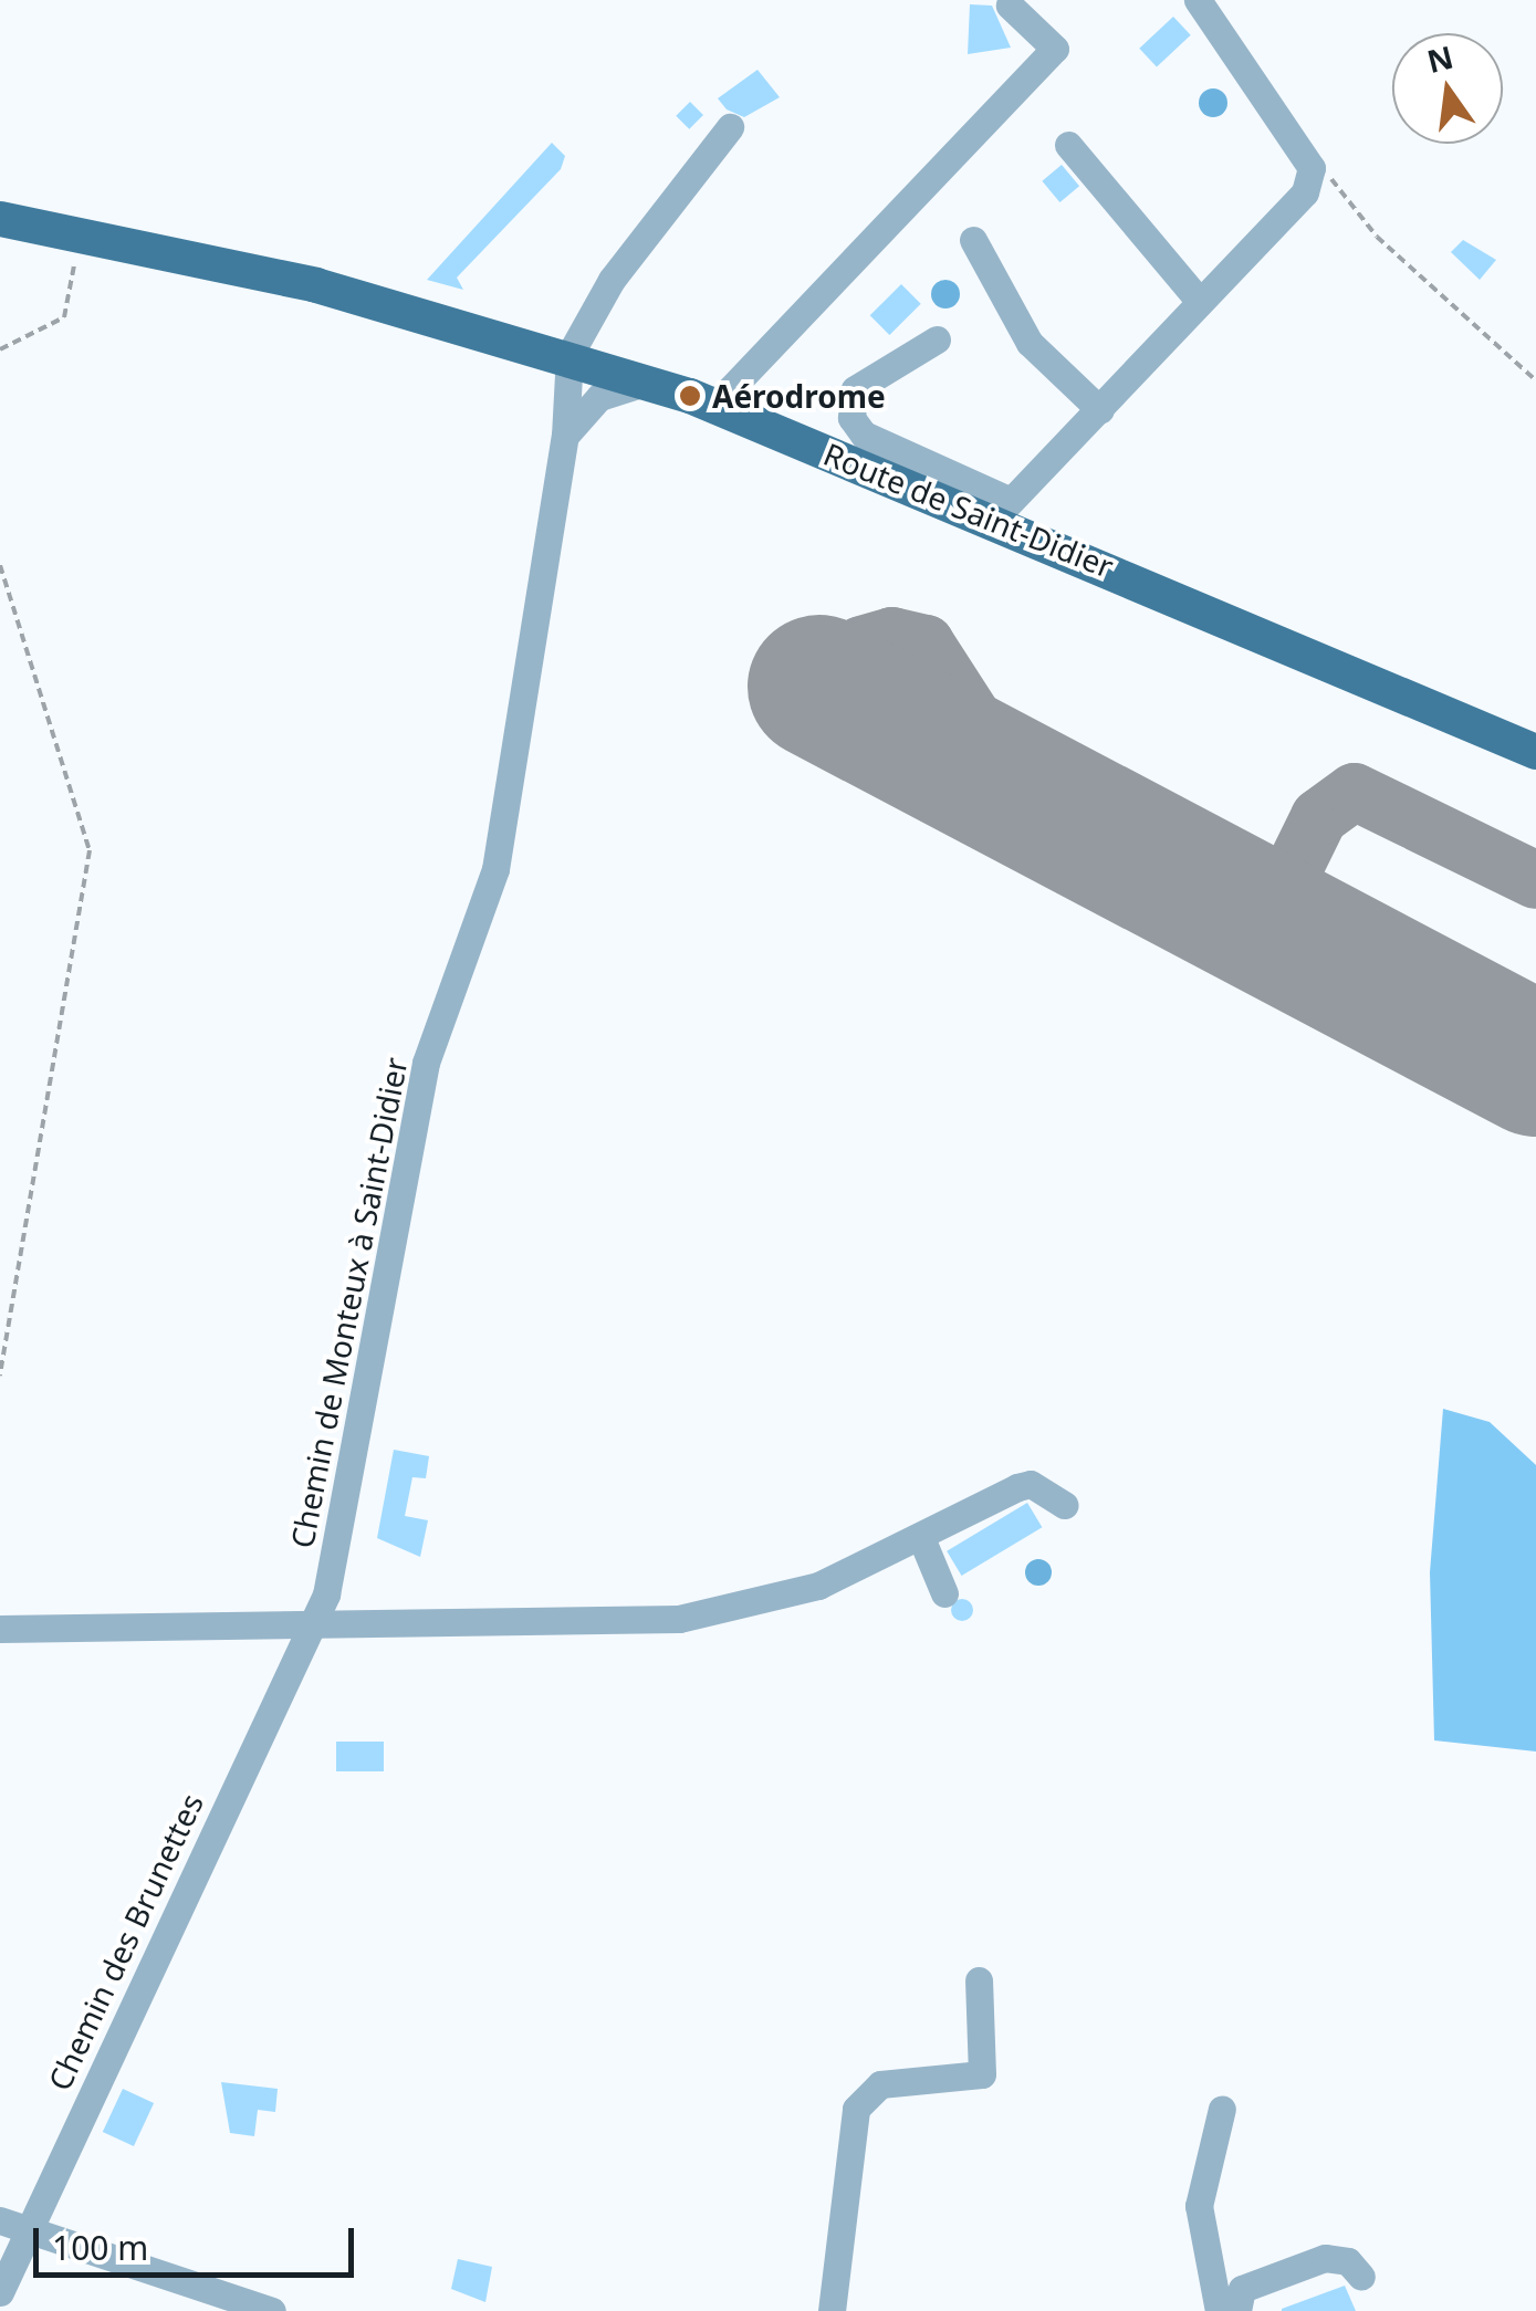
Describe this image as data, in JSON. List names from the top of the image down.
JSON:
{
  "streets": {
    "main road": ["Route de Saint-Didier"],
    "street": ["Chemin de Monteux à Saint-Didier", "Chemin des Brunettes"]
  },
  "crossings": [
    ["Route de Saint-Didier", "Chemin de Monteux à Saint-Didier"],
    ["Chemin de Monteux à Saint-Didier", "Chemin des Brunettes"]
  ],
  "places": ["Aérodrome"],
  "scale_bar": "100 m",
  "north": "top"
}
